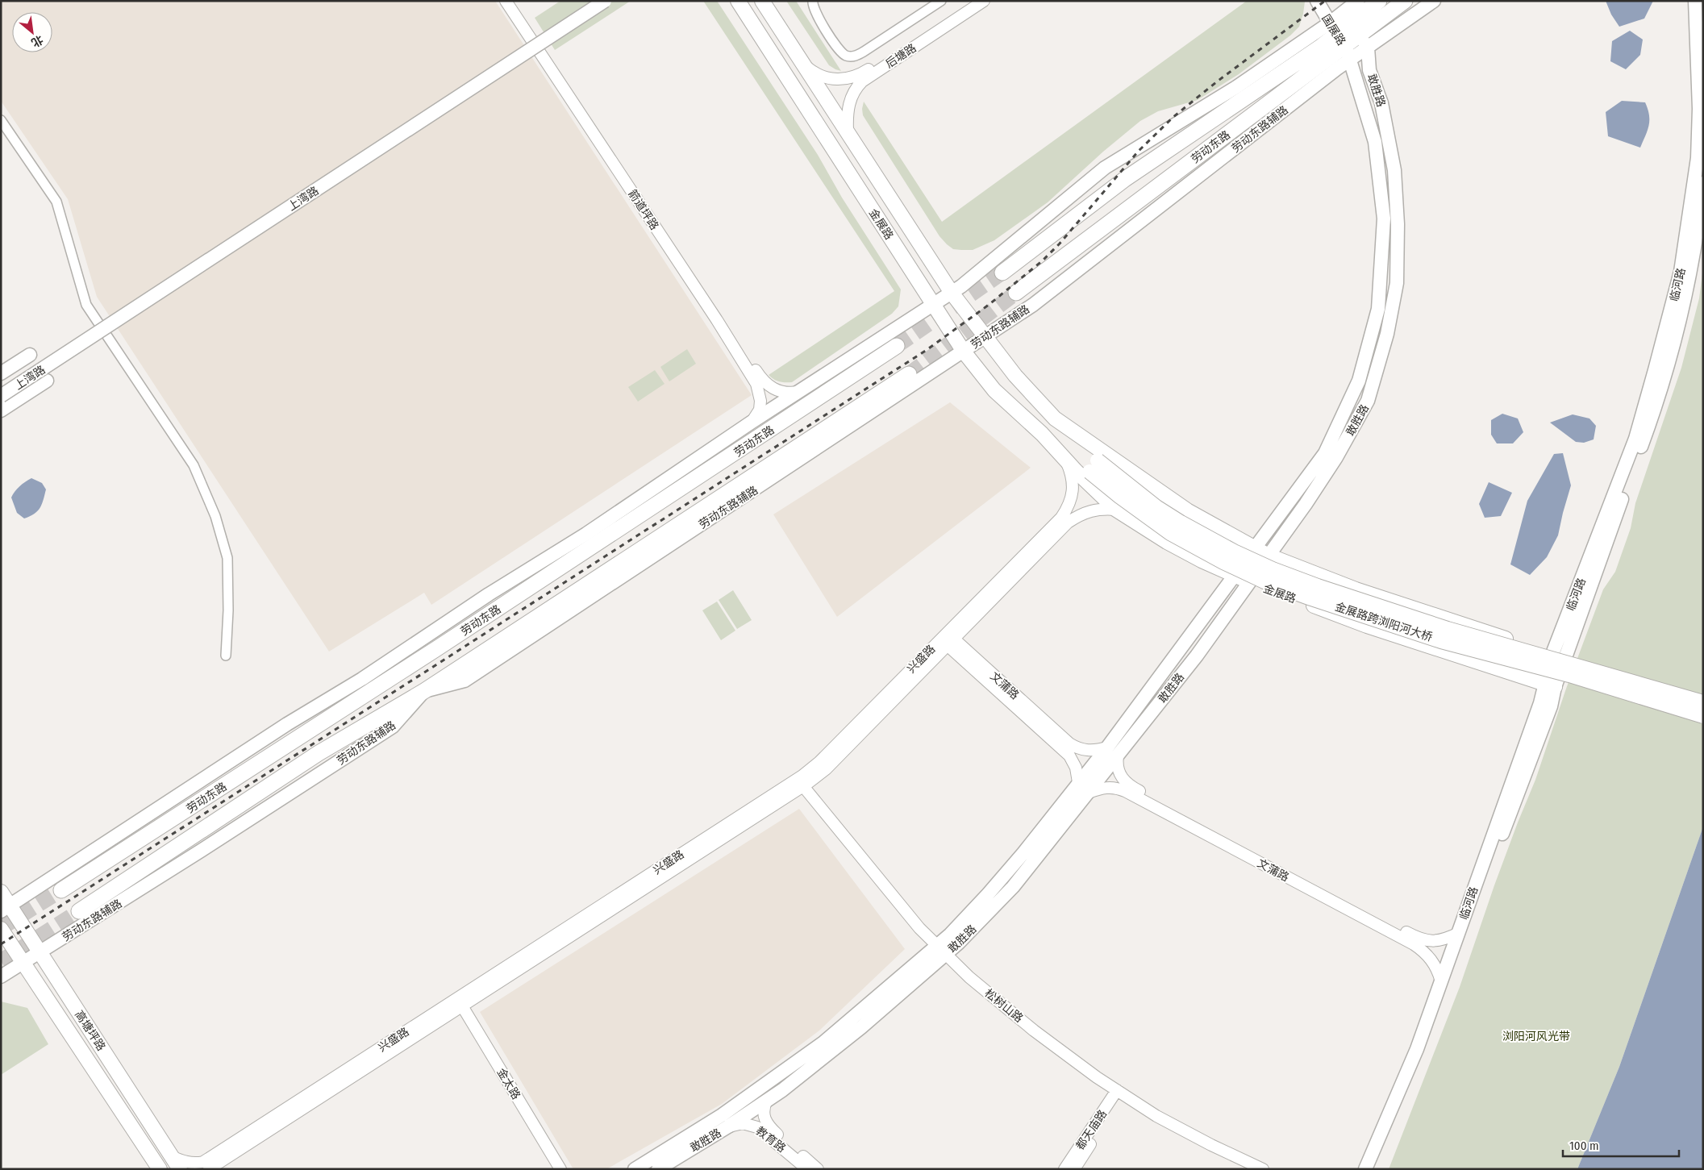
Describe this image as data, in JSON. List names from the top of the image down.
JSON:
{
  "streets": {
    "highway": ["劳动东路"],
    "main road": [
      "国展路",
      "敢胜路",
      "劳动东路辅路",
      "上湾路",
      "金展路",
      "临河路",
      "金展路跨浏阳河大桥",
      "高塘坪路"
    ],
    "street": [
      "后塘路",
      "箭道坪路",
      "兴盛路",
      "文蒲路",
      "松树山路",
      "金太路",
      "都天庙路",
      "教育路"
    ]
  },
  "crossings": [
    ["国展路", "敢胜路"],
    ["国展路", "劳动东路辅路"],
    ["国展路", "劳动东路"],
    ["后塘路", "金展路"],
    ["敢胜路", "劳动东路辅路"],
    ["敢胜路", "劳动东路"],
    ["敢胜路", "金展路"],
    ["敢胜路", "文蒲路"],
    ["敢胜路", "松树山路"],
    ["敢胜路", "教育路"],
    ["劳动东路辅路", "劳动东路"],
    ["劳动东路辅路", "金展路"],
    ["劳动东路辅路", "高塘坪路"],
    ["金展路", "临河路"],
    ["金展路", "金展路跨浏阳河大桥"],
    ["金展路", "兴盛路"],
    ["临河路", "文蒲路"],
    ["兴盛路", "文蒲路"],
    ["兴盛路", "松树山路"],
    ["兴盛路", "高塘坪路"],
    ["兴盛路", "金太路"],
    ["松树山路", "都天庙路"]
  ],
  "parks": ["浏阳河风光带"],
  "scale_bar": "100 m",
  "north": "bottom right"
}
